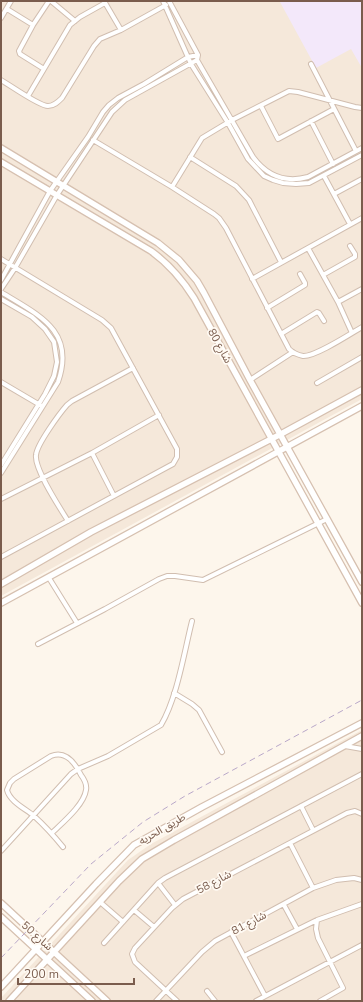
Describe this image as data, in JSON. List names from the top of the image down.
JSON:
{
  "streets": {
    "street": [
      "شارع 80",
      "طريق الحريه",
      "شارع 58",
      "شارع 81",
      "شارع 50"
    ]
  },
  "crossings": [
    ["طريق الحريه", "شارع 50"],
    ["شارع 58", "شارع 81"]
  ],
  "scale_bar": "200 m"
}
